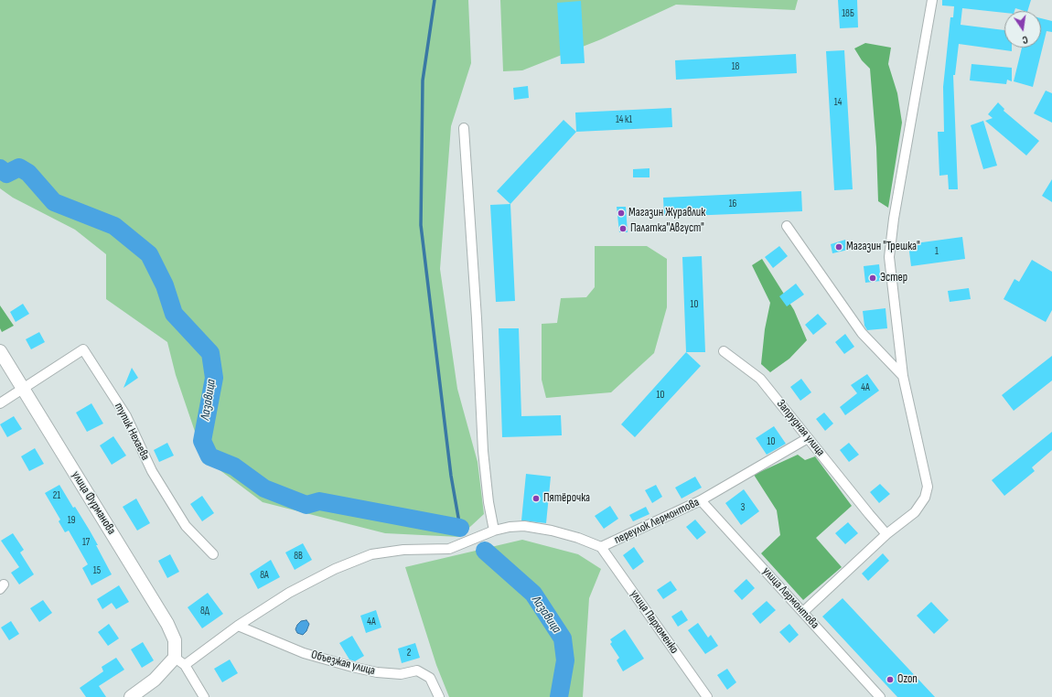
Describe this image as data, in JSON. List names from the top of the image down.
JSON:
{
  "streets": {
    "main road": ["улица Фурманова"],
    "street": [
      "Запрудная улица",
      "тупик Нехаева",
      "переулок Лермонтова",
      "улица Лермонтова",
      "улица Пархоменко",
      "Объезжая улица"
    ]
  },
  "crossings": [
    ["Запрудная улица", "переулок Лермонтова"],
    ["тупик Нехаева", "улица Фурманова"],
    ["улица Фурманова", "переулок Лермонтова"],
    ["переулок Лермонтова", "улица Лермонтова"],
    ["переулок Лермонтова", "улица Пархоменко"],
    ["переулок Лермонтова", "Объезжая улица"]
  ],
  "water": ["Лазавица"],
  "places": [
    "Магазин Журавлик",
    "Палатка\"Август\"",
    "Магазин \"Трешка\"",
    "Эстер",
    "Пятёрочка",
    "Ozon"
  ],
  "house_numbers": [
    "18Б",
    "18",
    "14",
    "14 к1",
    "16",
    "1",
    "10",
    "4А",
    "10",
    "10",
    "21",
    "3",
    "19",
    "17",
    "8В",
    "15",
    "8А",
    "8Д",
    "4А",
    "2"
  ],
  "north": "bottom"
}
